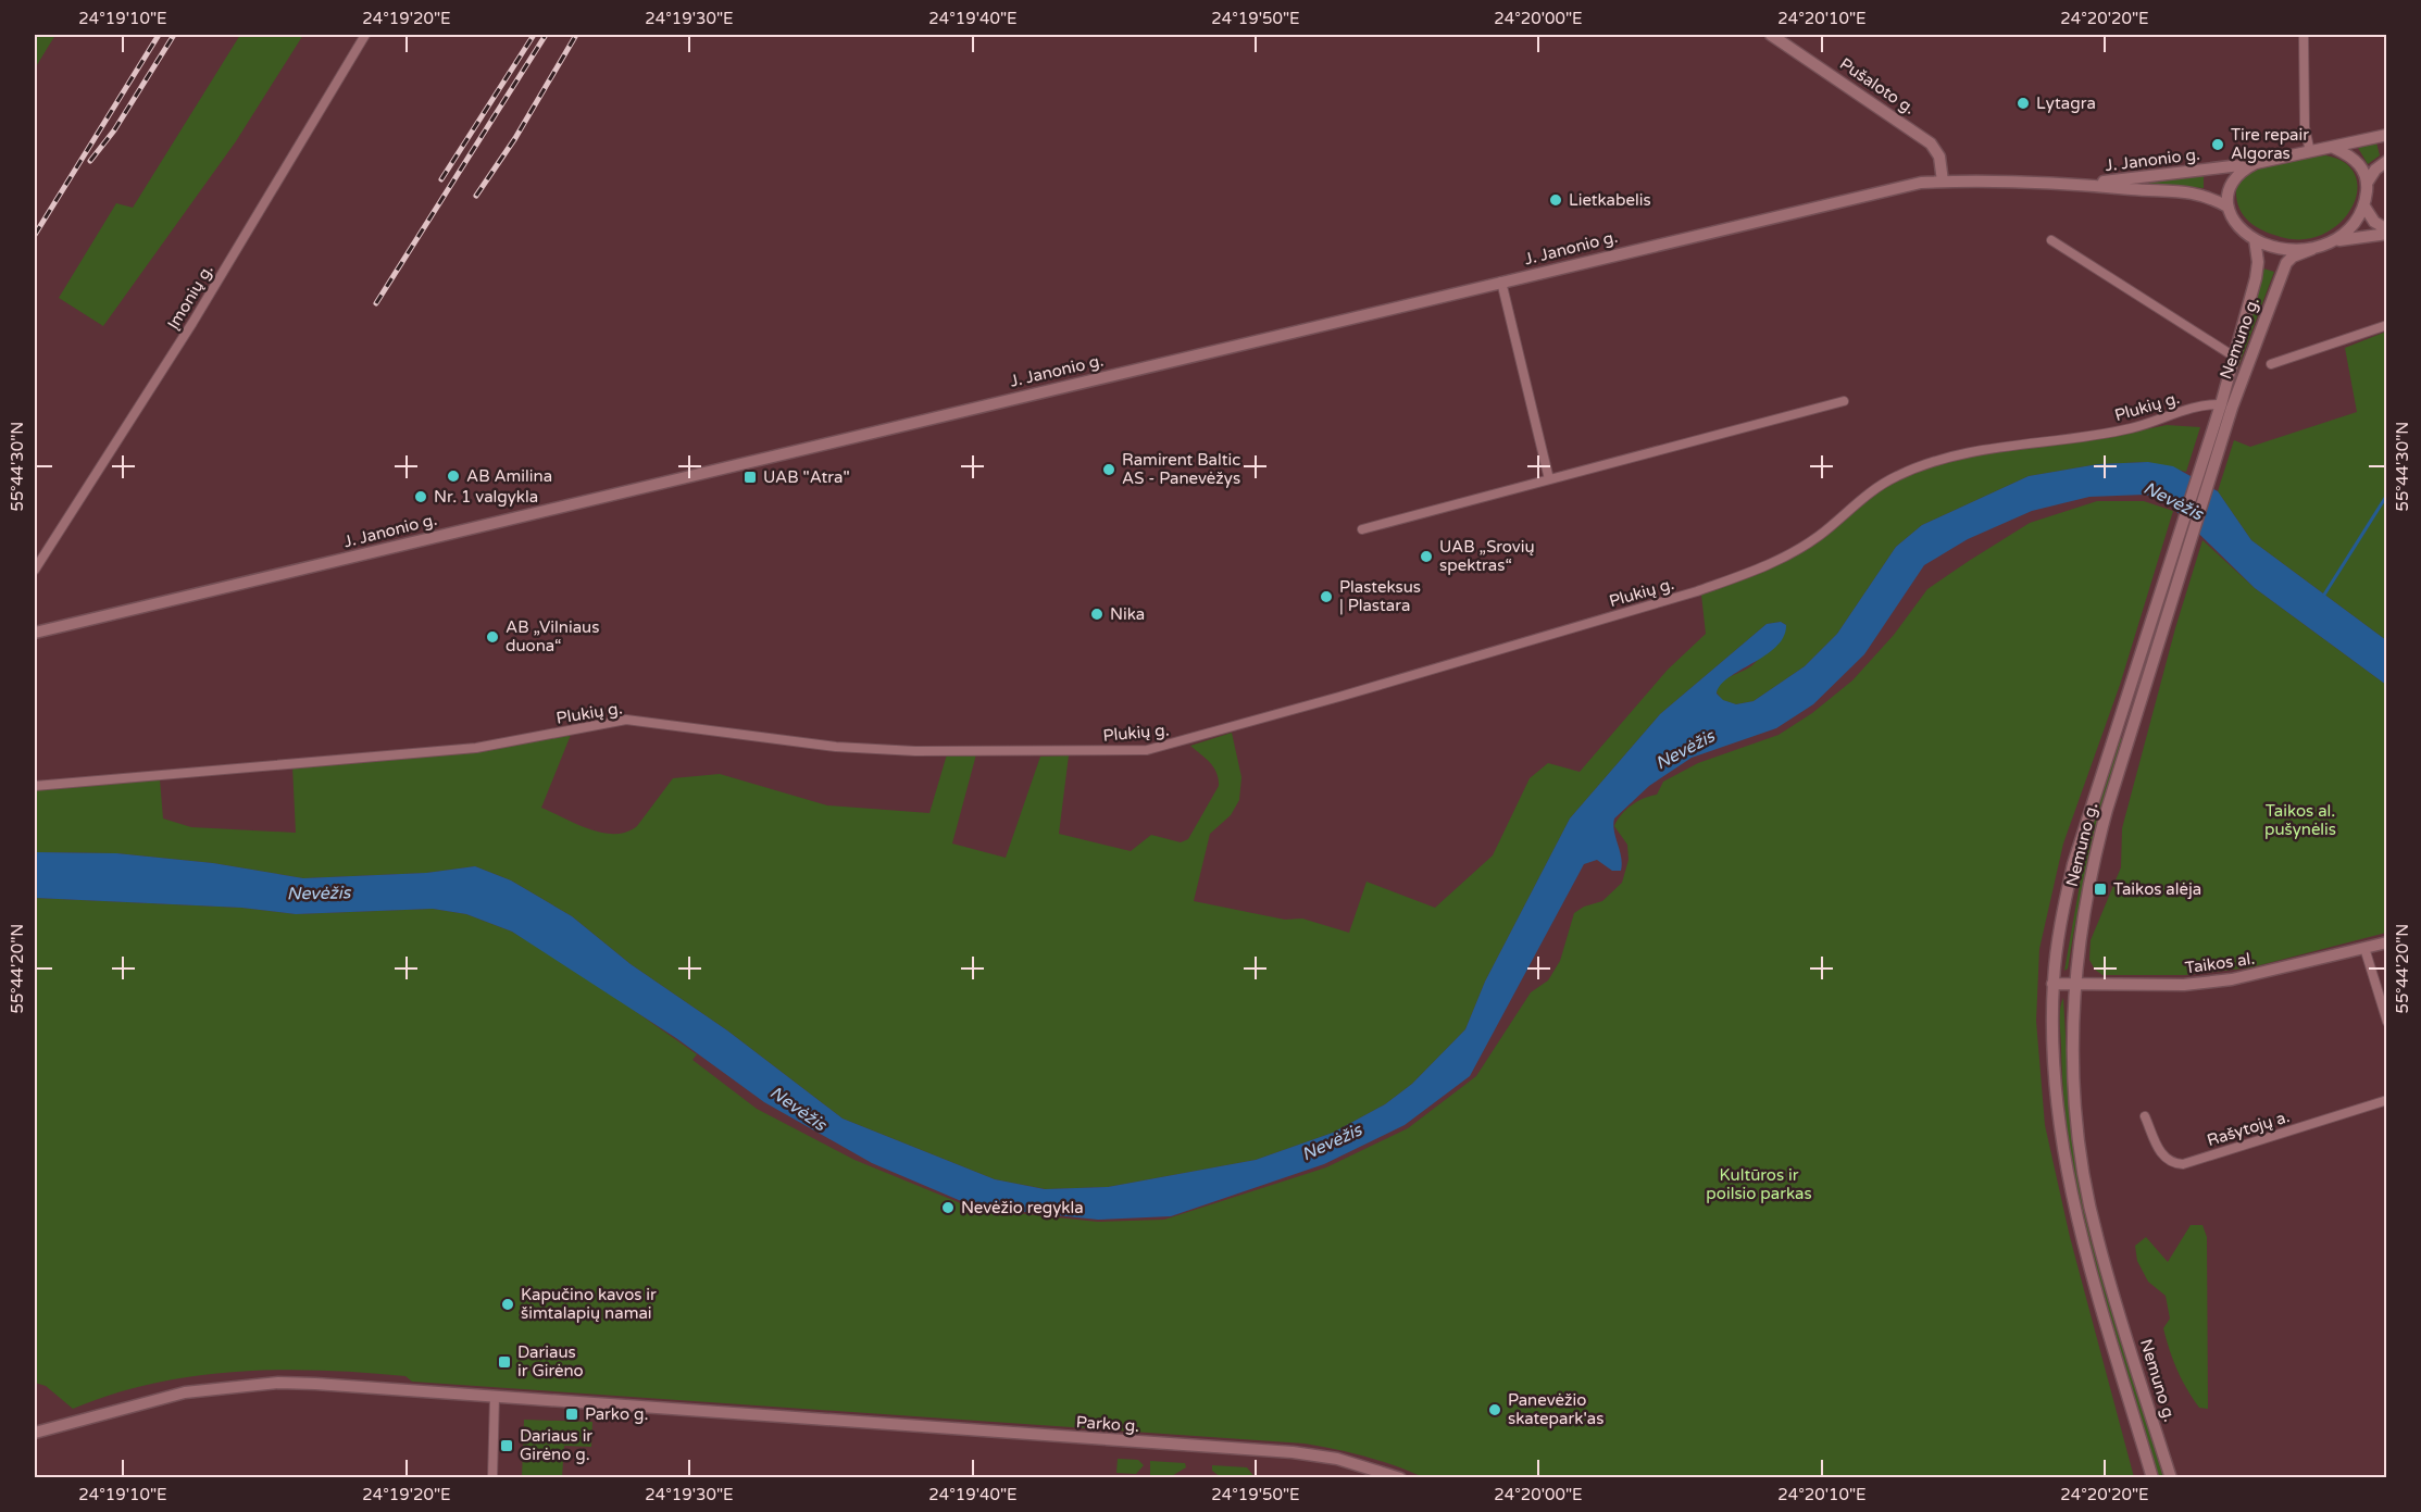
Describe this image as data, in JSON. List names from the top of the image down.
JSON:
{
  "streets": {
    "main road": [
      "Pušaloto g.",
      "J. Janonio g.",
      "Nemuno g.",
      "Taikos al.",
      "Parko g."
    ],
    "street": ["Įmonių g.", "Plukių g.", "Rašytojų a."]
  },
  "crossings": [
    ["Pušaloto g.", "J. Janonio g."],
    ["J. Janonio g.", "Nemuno g."],
    ["Nemuno g.", "Plukių g."],
    ["Nemuno g.", "Taikos al."]
  ],
  "water": ["Nevėžis"],
  "parks": ["Taikos al. pušynėlis", "Kultūros ir poilsio parkas"],
  "places": {
    "other": [
      "Lytagra",
      "Tire repair Algoras",
      "Lietkabelis",
      "Ramirent Baltic AS - Panevėžys",
      "AB Amilina",
      "Nr. 1 valgykla",
      "UAB „Srovių spektras“",
      "Plasteksus | Plastara",
      "Nika",
      "AB „Vilniaus duona“",
      "Nevėžio regykla",
      "Kapučino kavos ir šimtalapių namai",
      "Panevėžio skatepark'as"
    ],
    "transit": [
      "UAB \"Atra\"",
      "Taikos alėja",
      "Dariaus ir Girėno",
      "Parko g.",
      "Dariaus ir Girėno g."
    ]
  },
  "coordinates": [
    "24°19'10\"E",
    "24°19'20\"E",
    "24°19'30\"E",
    "24°19'40\"E",
    "24°19'50\"E",
    "24°20'00\"E",
    "24°20'10\"E",
    "24°20'20\"E",
    "55°44'30\"N",
    "55°44'20\"N"
  ]
}
